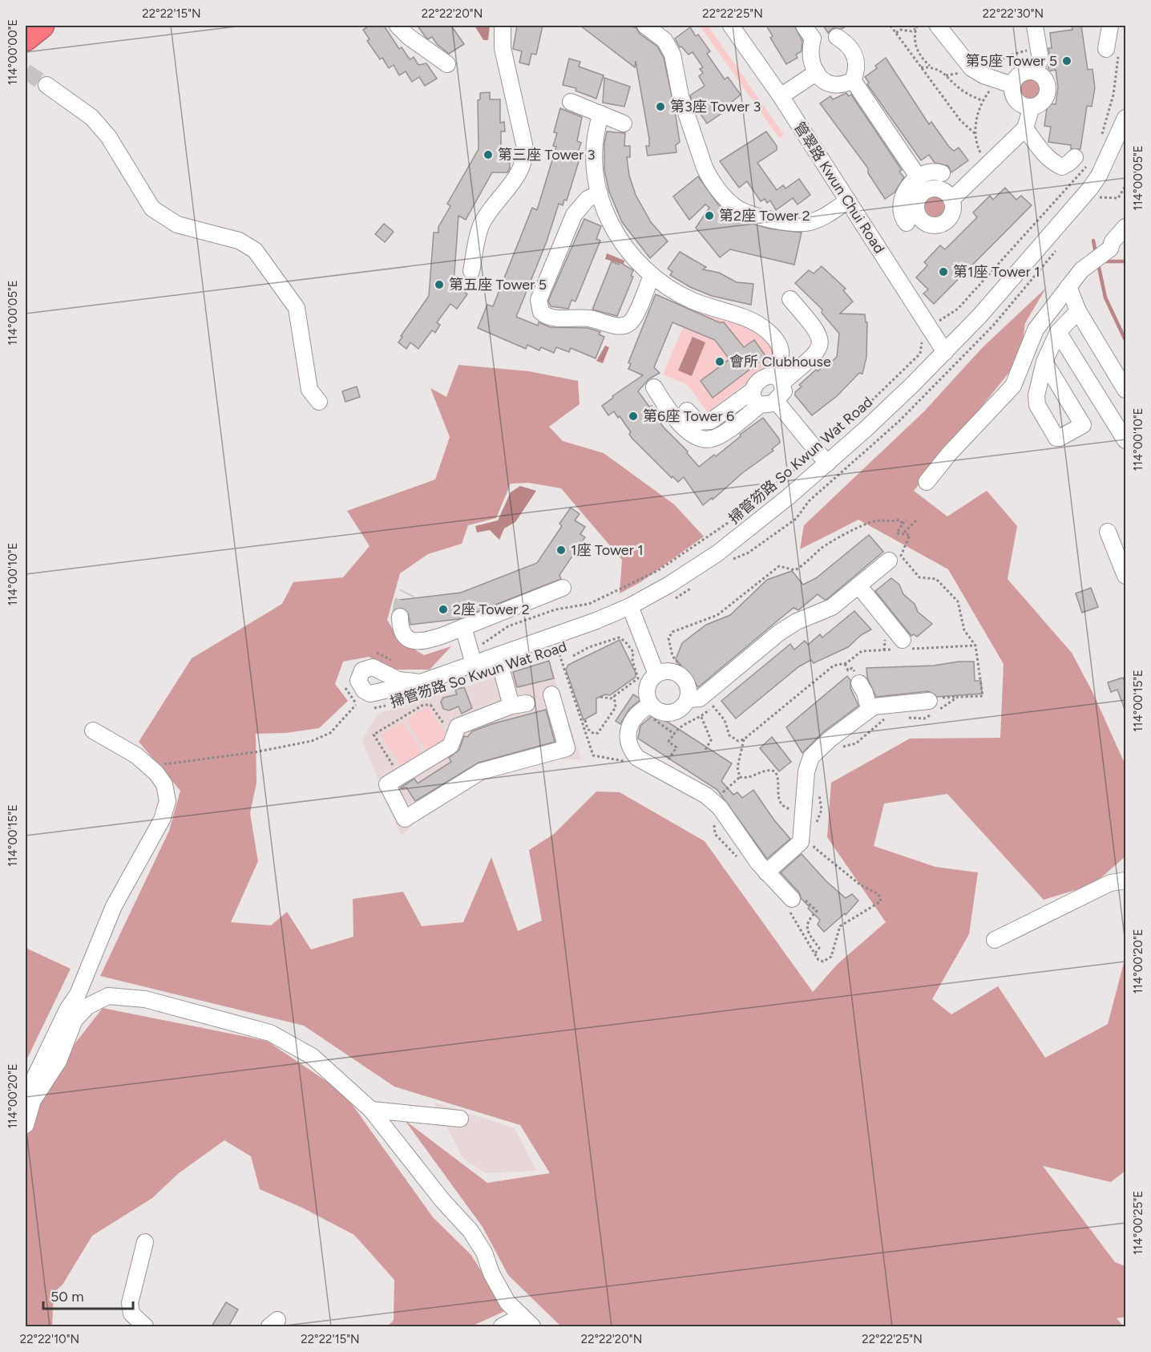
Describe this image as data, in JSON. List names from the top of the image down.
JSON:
{
  "streets": {
    "street": ["管翠路 Kwun Chui Road", "掃管笏路 So Kwun Wat Road"]
  },
  "crossings": [
    ["管翠路 Kwun Chui Road", "掃管笏路 So Kwun Wat Road"]
  ],
  "places": [
    "第5座 Tower 5",
    "第3座 Tower 3",
    "第三座 Tower 3",
    "第2座 Tower 2",
    "第1座 Tower 1",
    "第五座 Tower 5",
    "會所 Clubhouse",
    "第6座 Tower 6",
    "1座 Tower 1",
    "2座 Tower 2"
  ],
  "scale_bar": "50 m",
  "coordinates": [
    "22°22'15\"N",
    "22°22'20\"N",
    "22°22'25\"N",
    "22°22'30\"N",
    "114°00'00\"E",
    "114°00'05\"E",
    "114°00'10\"E",
    "114°00'15\"E",
    "114°00'20\"E",
    "114°00'25\"E",
    "22°22'10\"N"
  ]
}
